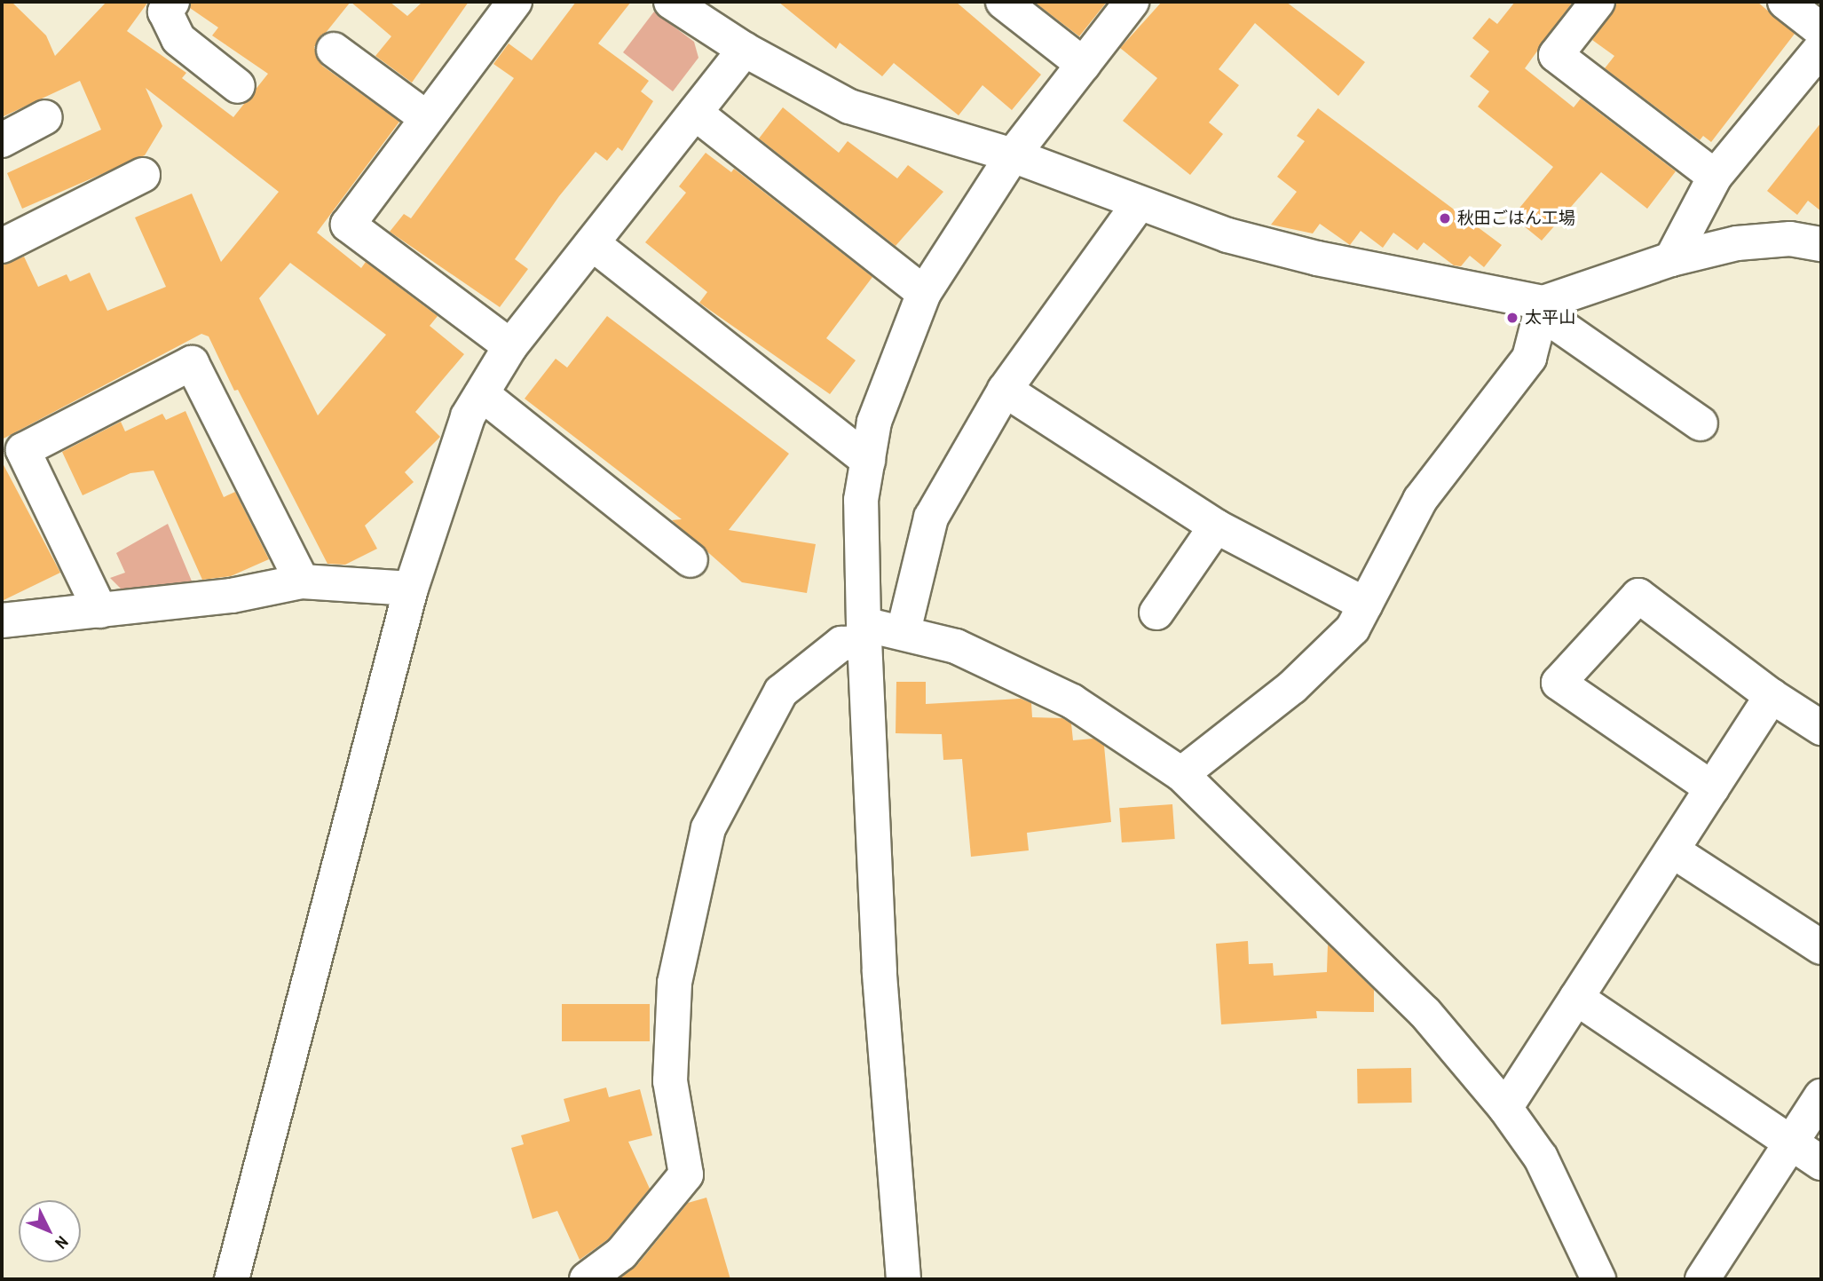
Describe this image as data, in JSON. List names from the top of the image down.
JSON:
{
  "places": ["秋田ごはん工場", "太平山"],
  "north": "bottom right"
}
